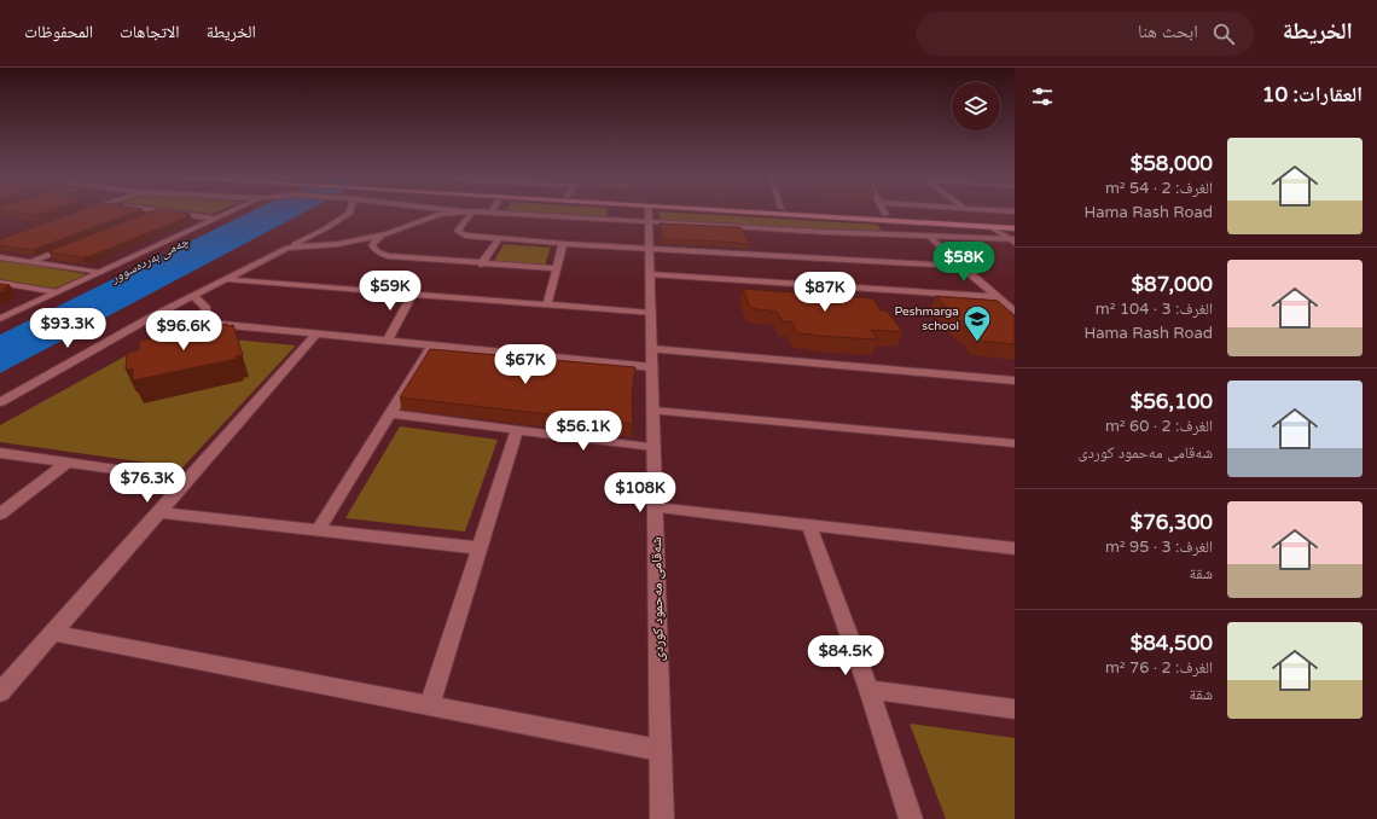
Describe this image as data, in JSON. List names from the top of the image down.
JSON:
{
  "streets": {
    "street": ["شەقامی مەحمود کوردی"]
  },
  "water": ["چەمی بەردەسوور"],
  "places": {
    "school or university": ["Peshmarga school"]
  },
  "page": {
    "header": "الخريطة",
    "search": "ابحث هنا",
    "nav": ["الخريطة", "الاتجاهات", "المحفوظات"],
    "heading": "العقارات: 10",
    "list": [
      {
        "name": "$58,000",
        "note": "الغرف: 2 · 54 m² · Hama Rash Road"
      },
      {
        "name": "$87,000",
        "note": "الغرف: 3 · 104 m² · Hama Rash Road"
      },
      {
        "name": "$56,100",
        "note": "الغرف: 2 · 60 m² · شەقامی مەحمود کوردی"
      },
      {
        "name": "$76,300",
        "note": "الغرف: 3 · 95 m² · شقة"
      },
      {
        "name": "$84,500",
        "note": "الغرف: 2 · 76 m² · شقة"
      }
    ],
    "price": [
      "$58K",
      "$59K",
      "$87K",
      "$93.3K",
      "$96.6K",
      "$67K",
      "$56.1K",
      "$76.3K",
      "$108K",
      "$84.5K"
    ]
  }
}
